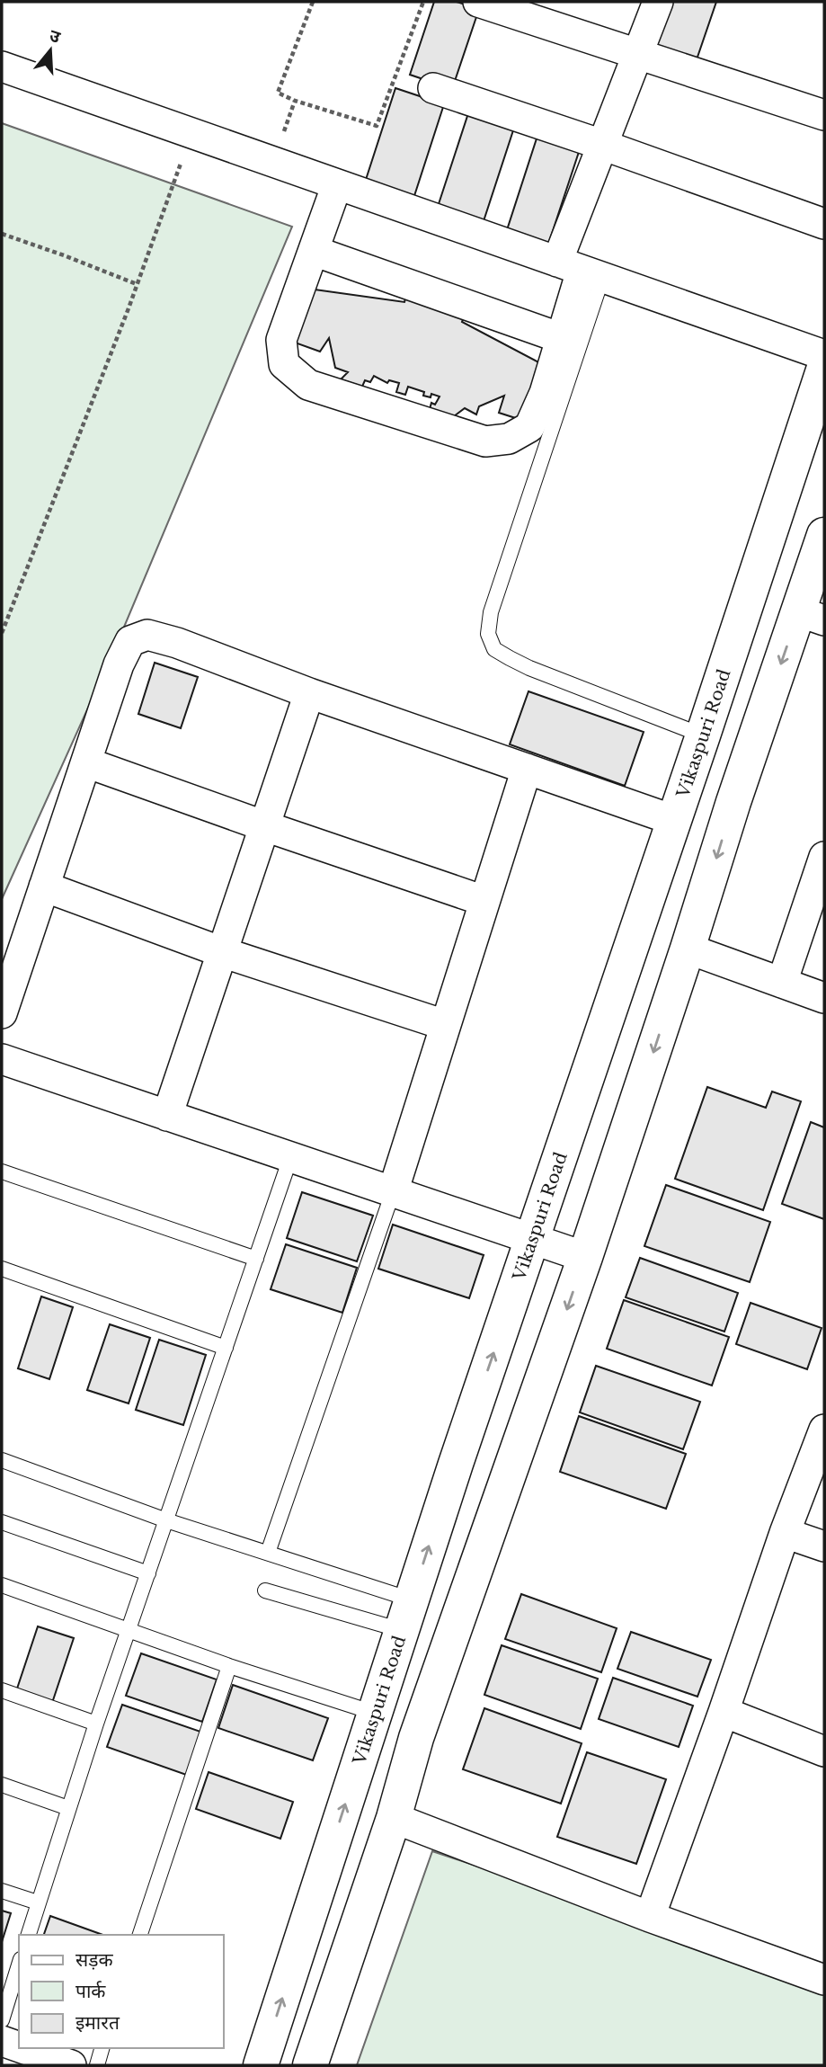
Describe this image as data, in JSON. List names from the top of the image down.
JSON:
{
  "streets": {
    "street": ["Vikaspuri Road"]
  },
  "legend": ["सड़क", "पार्क", "इमारत"],
  "north": "top"
}
